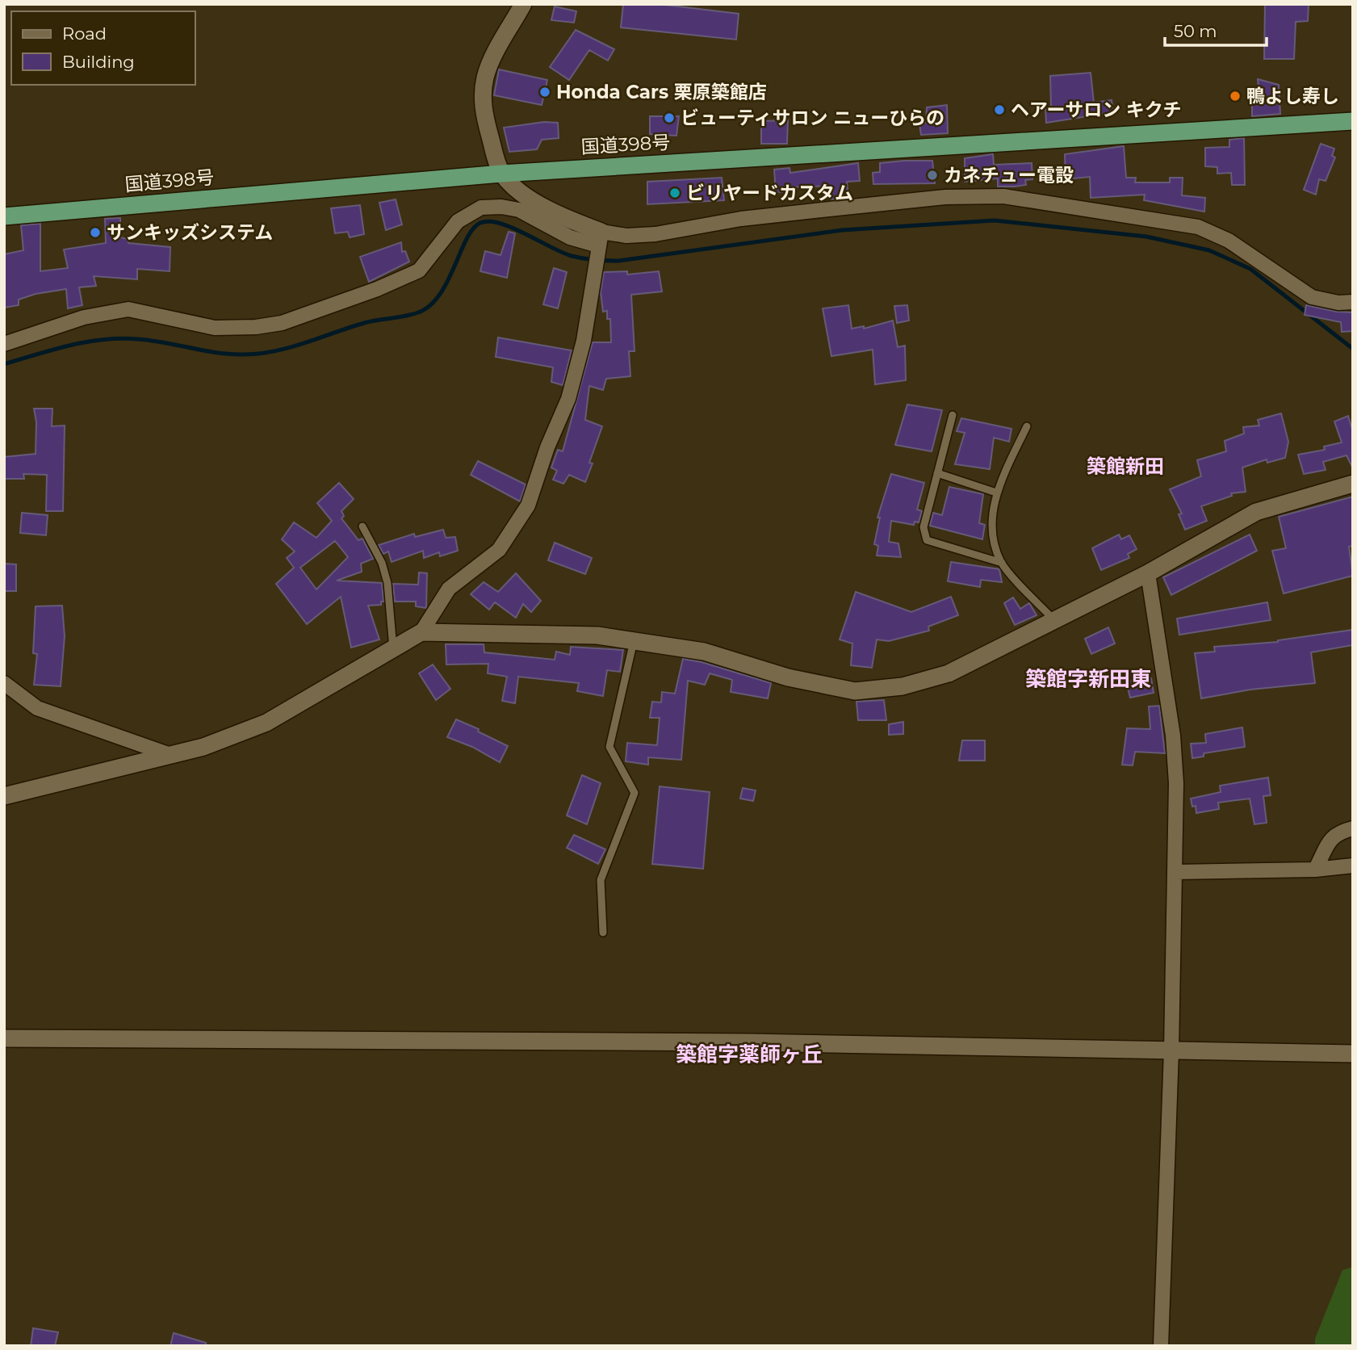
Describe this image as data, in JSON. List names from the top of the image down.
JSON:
{
  "streets": {
    "highway": ["国道398号"]
  },
  "districts": ["築館新田", "築館字新田東", "築館字薬師ヶ丘"],
  "places": [
    "Honda Cars 栗原築館店",
    "鴨よし寿し",
    "ヘアーサロン キクチ",
    "ビューティサロン ニューひらの",
    "カネチュー電設",
    "ビリヤードカスタム",
    "サンキッズシステム"
  ],
  "legend": ["Road", "Building"],
  "scale_bar": "50 m"
}
